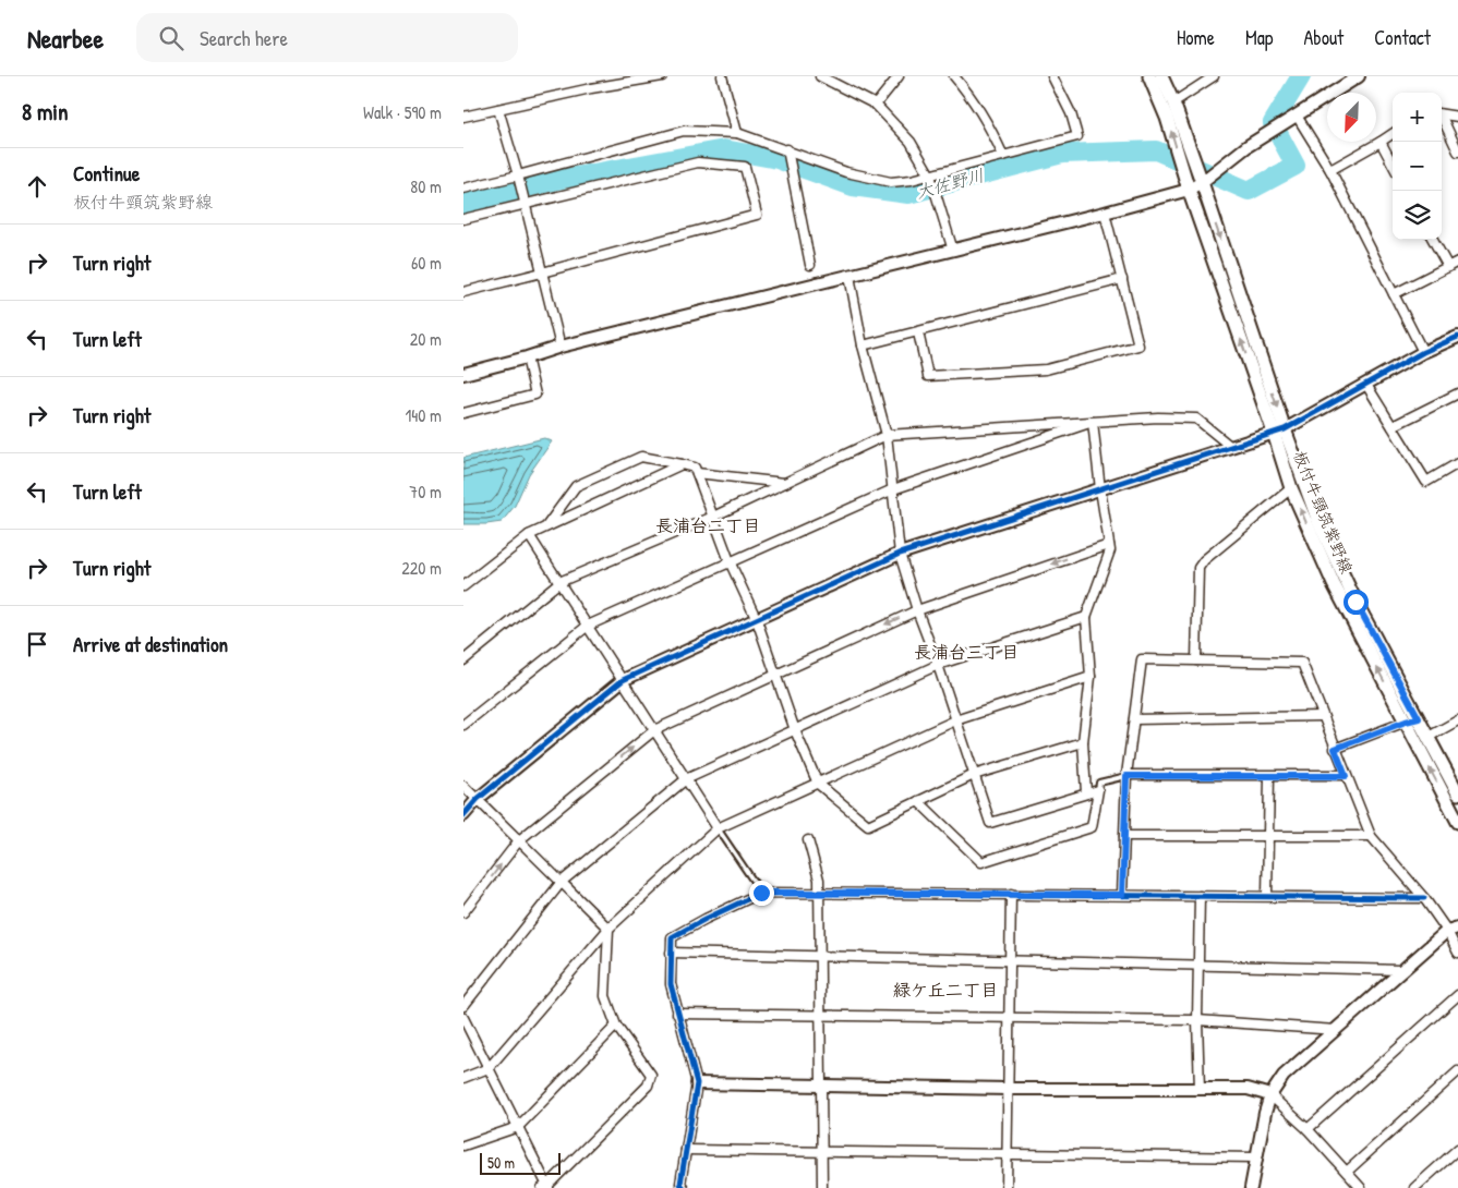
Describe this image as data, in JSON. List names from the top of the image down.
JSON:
{
  "streets": {
    "main road": ["板付牛頸筑紫野線"]
  },
  "districts": ["長浦台二丁目", "長浦台三丁目", "緑ケ丘二丁目"],
  "water": ["大佐野川"],
  "scale_bar": "50 m",
  "north": "bottom left",
  "page": {
    "header": "Nearbee",
    "search": "Search here",
    "nav": [
      "Home",
      "Map",
      "About",
      "Contact"
    ],
    "heading": ["8 min", "Walk · 590 m"],
    "map_buttons": ["+", "−"],
    "list": [
      ["Continue", "板付牛頸筑紫野線", "80 m"],
      ["Turn right", "60 m"],
      ["Turn left", "20 m"],
      ["Turn right", "140 m"],
      ["Turn left", "70 m"],
      ["Turn right", "220 m"],
      "Arrive at destination"
    ],
    "scale": "50 m"
  }
}
